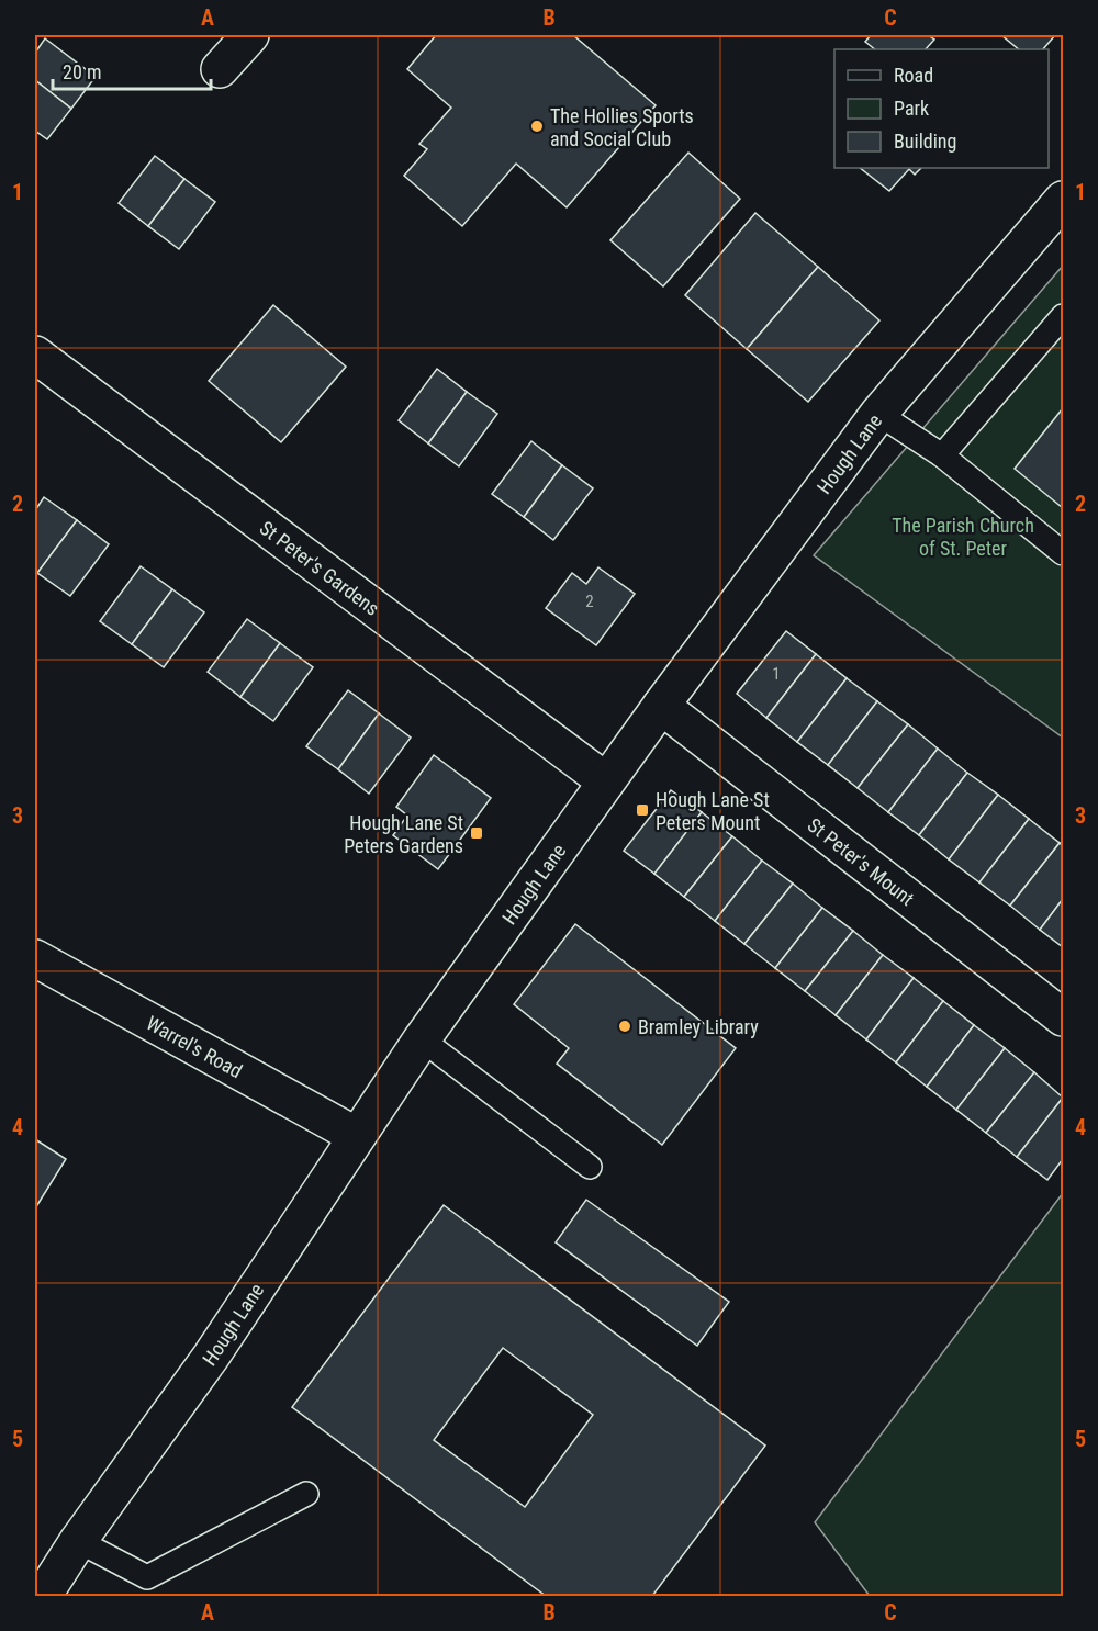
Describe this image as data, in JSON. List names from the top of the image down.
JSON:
{
  "streets": {
    "street": [
      "Hough Lane",
      "St Peter's Gardens",
      "St Peter's Mount",
      "Warrel's Road"
    ]
  },
  "crossings": [
    ["Hough Lane", "St Peter's Gardens"],
    ["Hough Lane", "St Peter's Mount"],
    ["Hough Lane", "Warrel's Road"]
  ],
  "parks": ["The Parish Church of St. Peter"],
  "places": {
    "other": ["The Hollies Sports and Social Club", "Bramley Library"],
    "transit": ["Hough Lane St Peters Mount", "Hough Lane St Peters Gardens"]
  },
  "house_numbers": ["2", "1"],
  "legend": ["Road", "Park", "Building"],
  "scale_bar": "20 m",
  "grid": {
    "columns": ["A", "B", "C"],
    "rows": [
      "1",
      "2",
      "3",
      "4",
      "5"
    ]
  }
}
